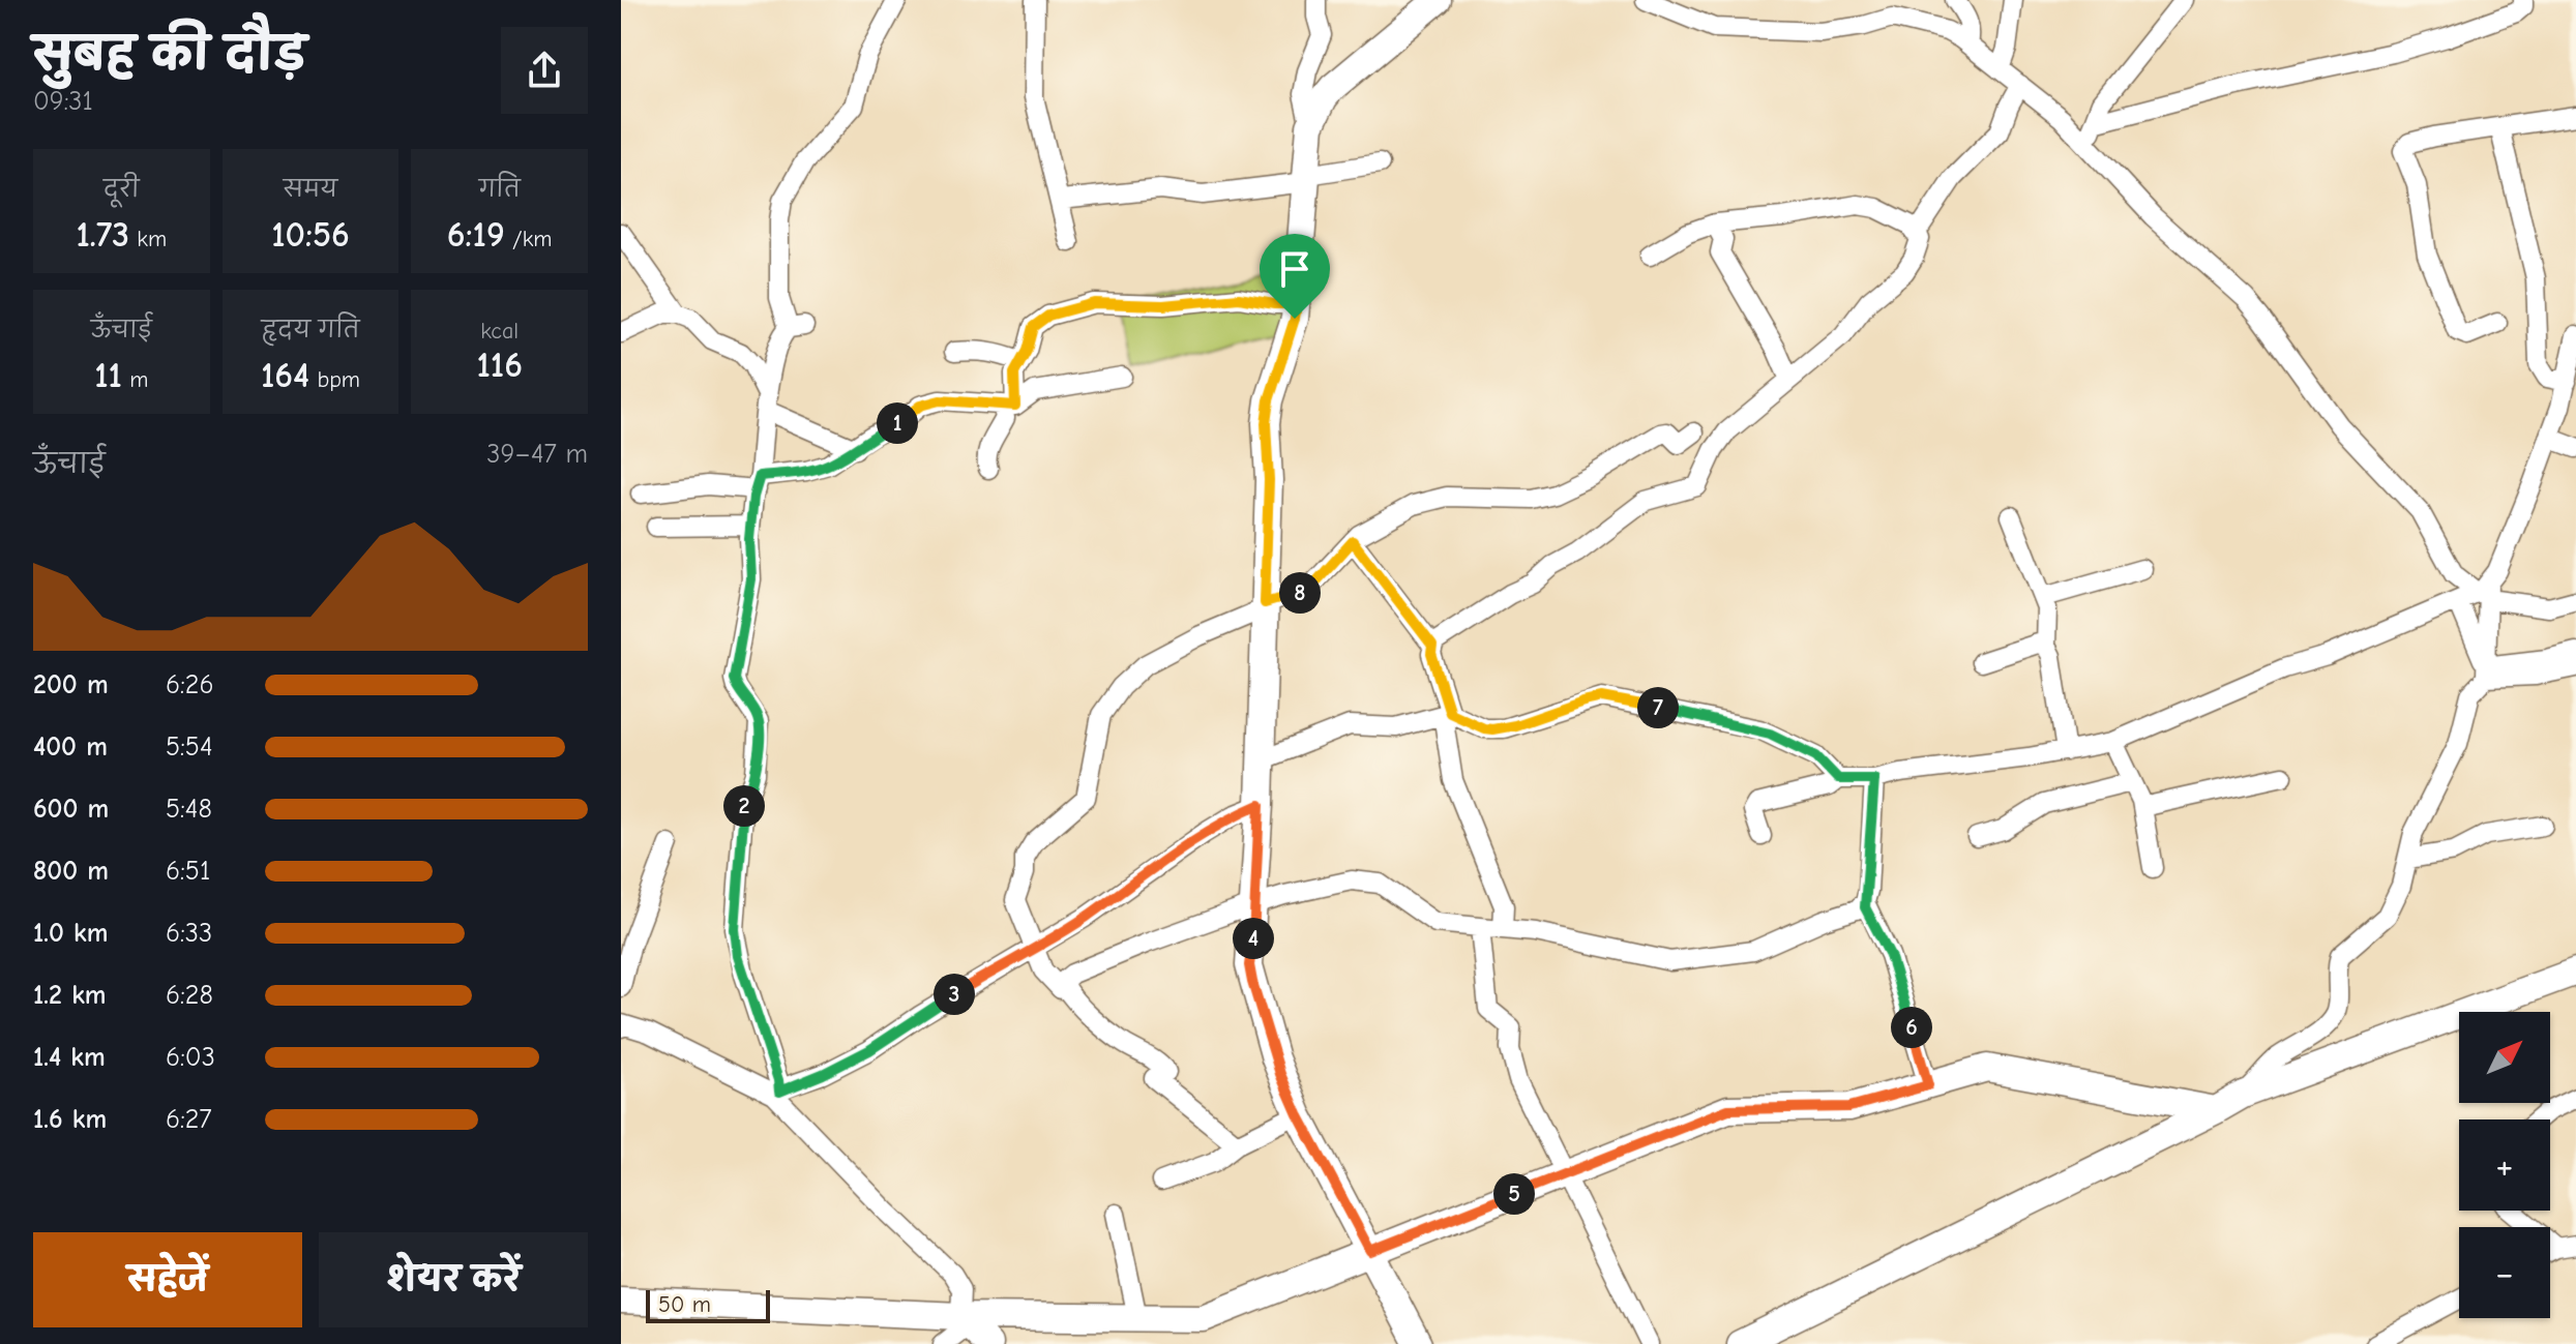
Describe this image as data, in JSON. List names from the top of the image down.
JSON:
{
  "scale_bar": "50 m",
  "north": "top right",
  "page": {
    "heading": ["सुबह की दौड़", "09:31"],
    "stats": [
      ["दूरी", "1.73 km"],
      ["समय", "10:56"],
      ["गति", "6:19 /km"],
      ["ऊँचाई", "11 m"],
      ["हृदय गति", "164 bpm"],
      ["kcal", "116"]
    ],
    "pins": [
      "1",
      "8",
      "7",
      "2",
      "4",
      "3",
      "6",
      "5"
    ],
    "chart": ["ऊँचाई", "39–47 m"],
    "list": [
      {
        "name": "200 m",
        "note": "6:26"
      },
      {
        "name": "400 m",
        "note": "5:54"
      },
      {
        "name": "600 m",
        "note": "5:48"
      },
      {
        "name": "800 m",
        "note": "6:51"
      },
      {
        "name": "1.0 km",
        "note": "6:33"
      },
      {
        "name": "1.2 km",
        "note": "6:28"
      },
      {
        "name": "1.4 km",
        "note": "6:03"
      },
      {
        "name": "1.6 km",
        "note": "6:27"
      }
    ],
    "map_buttons": ["+", "−"],
    "buttons": ["सहेजें", "शेयर करें"],
    "scale": "50 m"
  }
}
